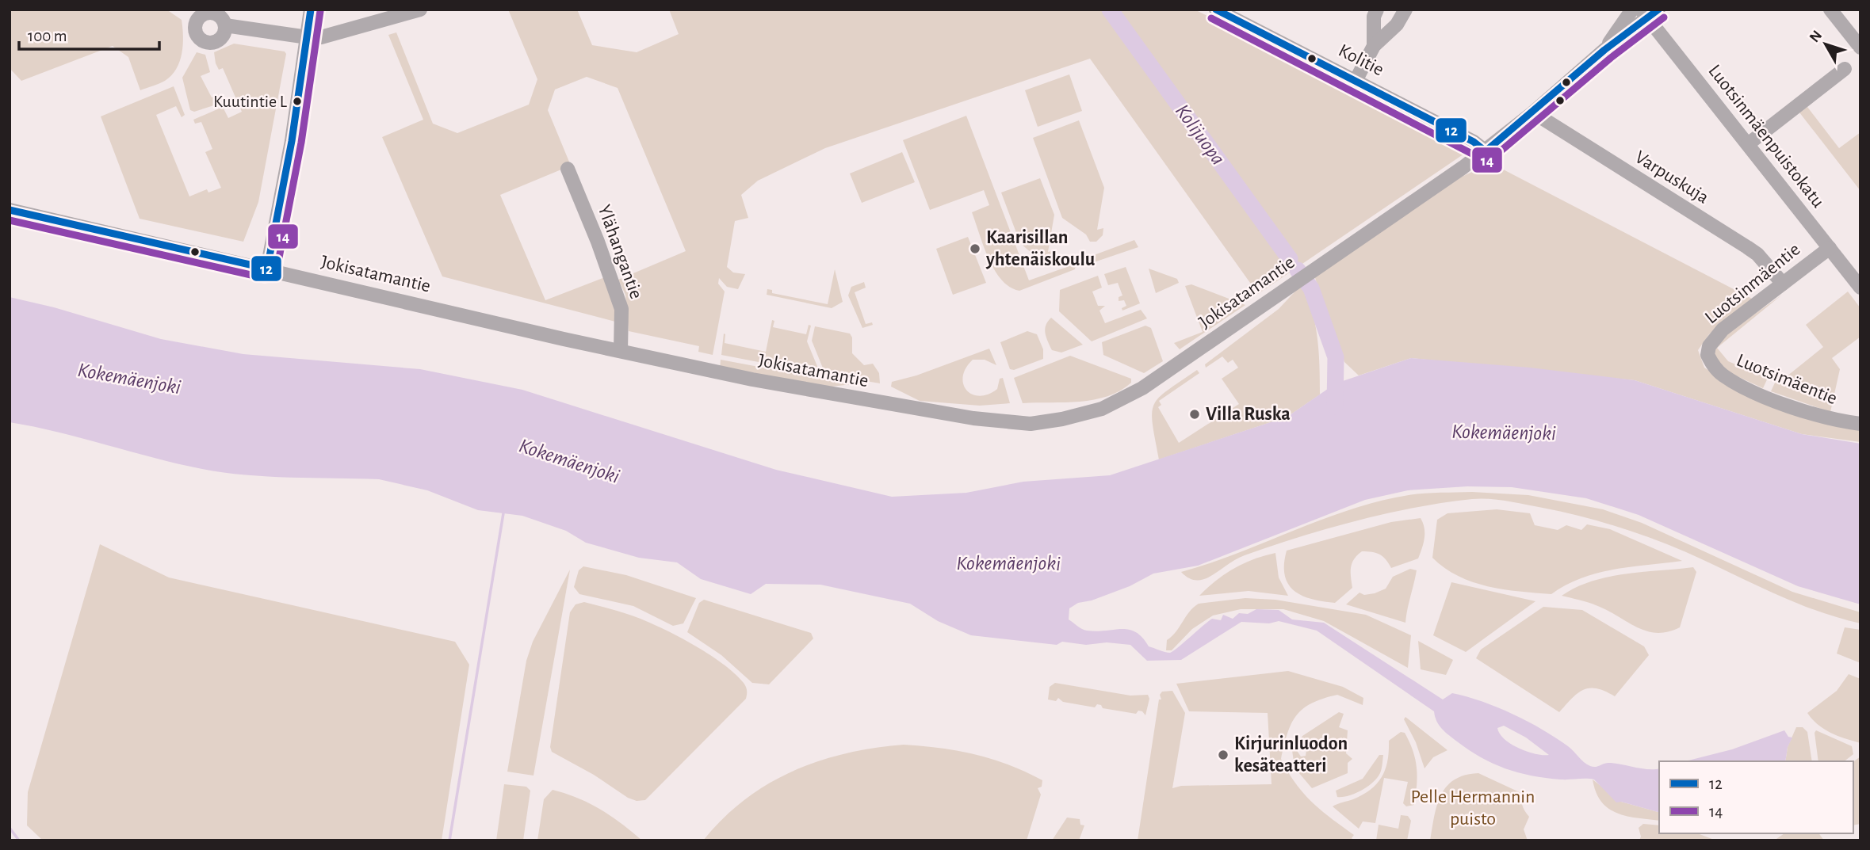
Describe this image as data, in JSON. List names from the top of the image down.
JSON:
{
  "streets": {
    "street": [
      "Kolitie",
      "Luotsinmäenpuistokatu",
      "Varpuskuja",
      "Ylähangantie",
      "Jokisatamantie",
      "Luotsinmäentie",
      "Luotsimäentie"
    ]
  },
  "crossings": [
    ["Kolitie", "Jokisatamantie"],
    ["Luotsinmäenpuistokatu", "Luotsinmäentie"],
    ["Varpuskuja", "Jokisatamantie"],
    ["Varpuskuja", "Luotsinmäentie"],
    ["Ylähangantie", "Jokisatamantie"],
    ["Luotsinmäentie", "Luotsimäentie"]
  ],
  "water": ["Kolijuopa", "Kokemäenjoki"],
  "parks": ["Pelle Hermannin puisto"],
  "places": [
    "Kuutintie L",
    "Kaarisillan yhtenäiskoulu",
    "Villa Ruska",
    "Kirjurinluodon kesäteatteri"
  ],
  "lines": ["transit line 12", "transit line 14"],
  "legend": ["12", "14"],
  "scale_bar": "100 m",
  "north": "top left"
}
